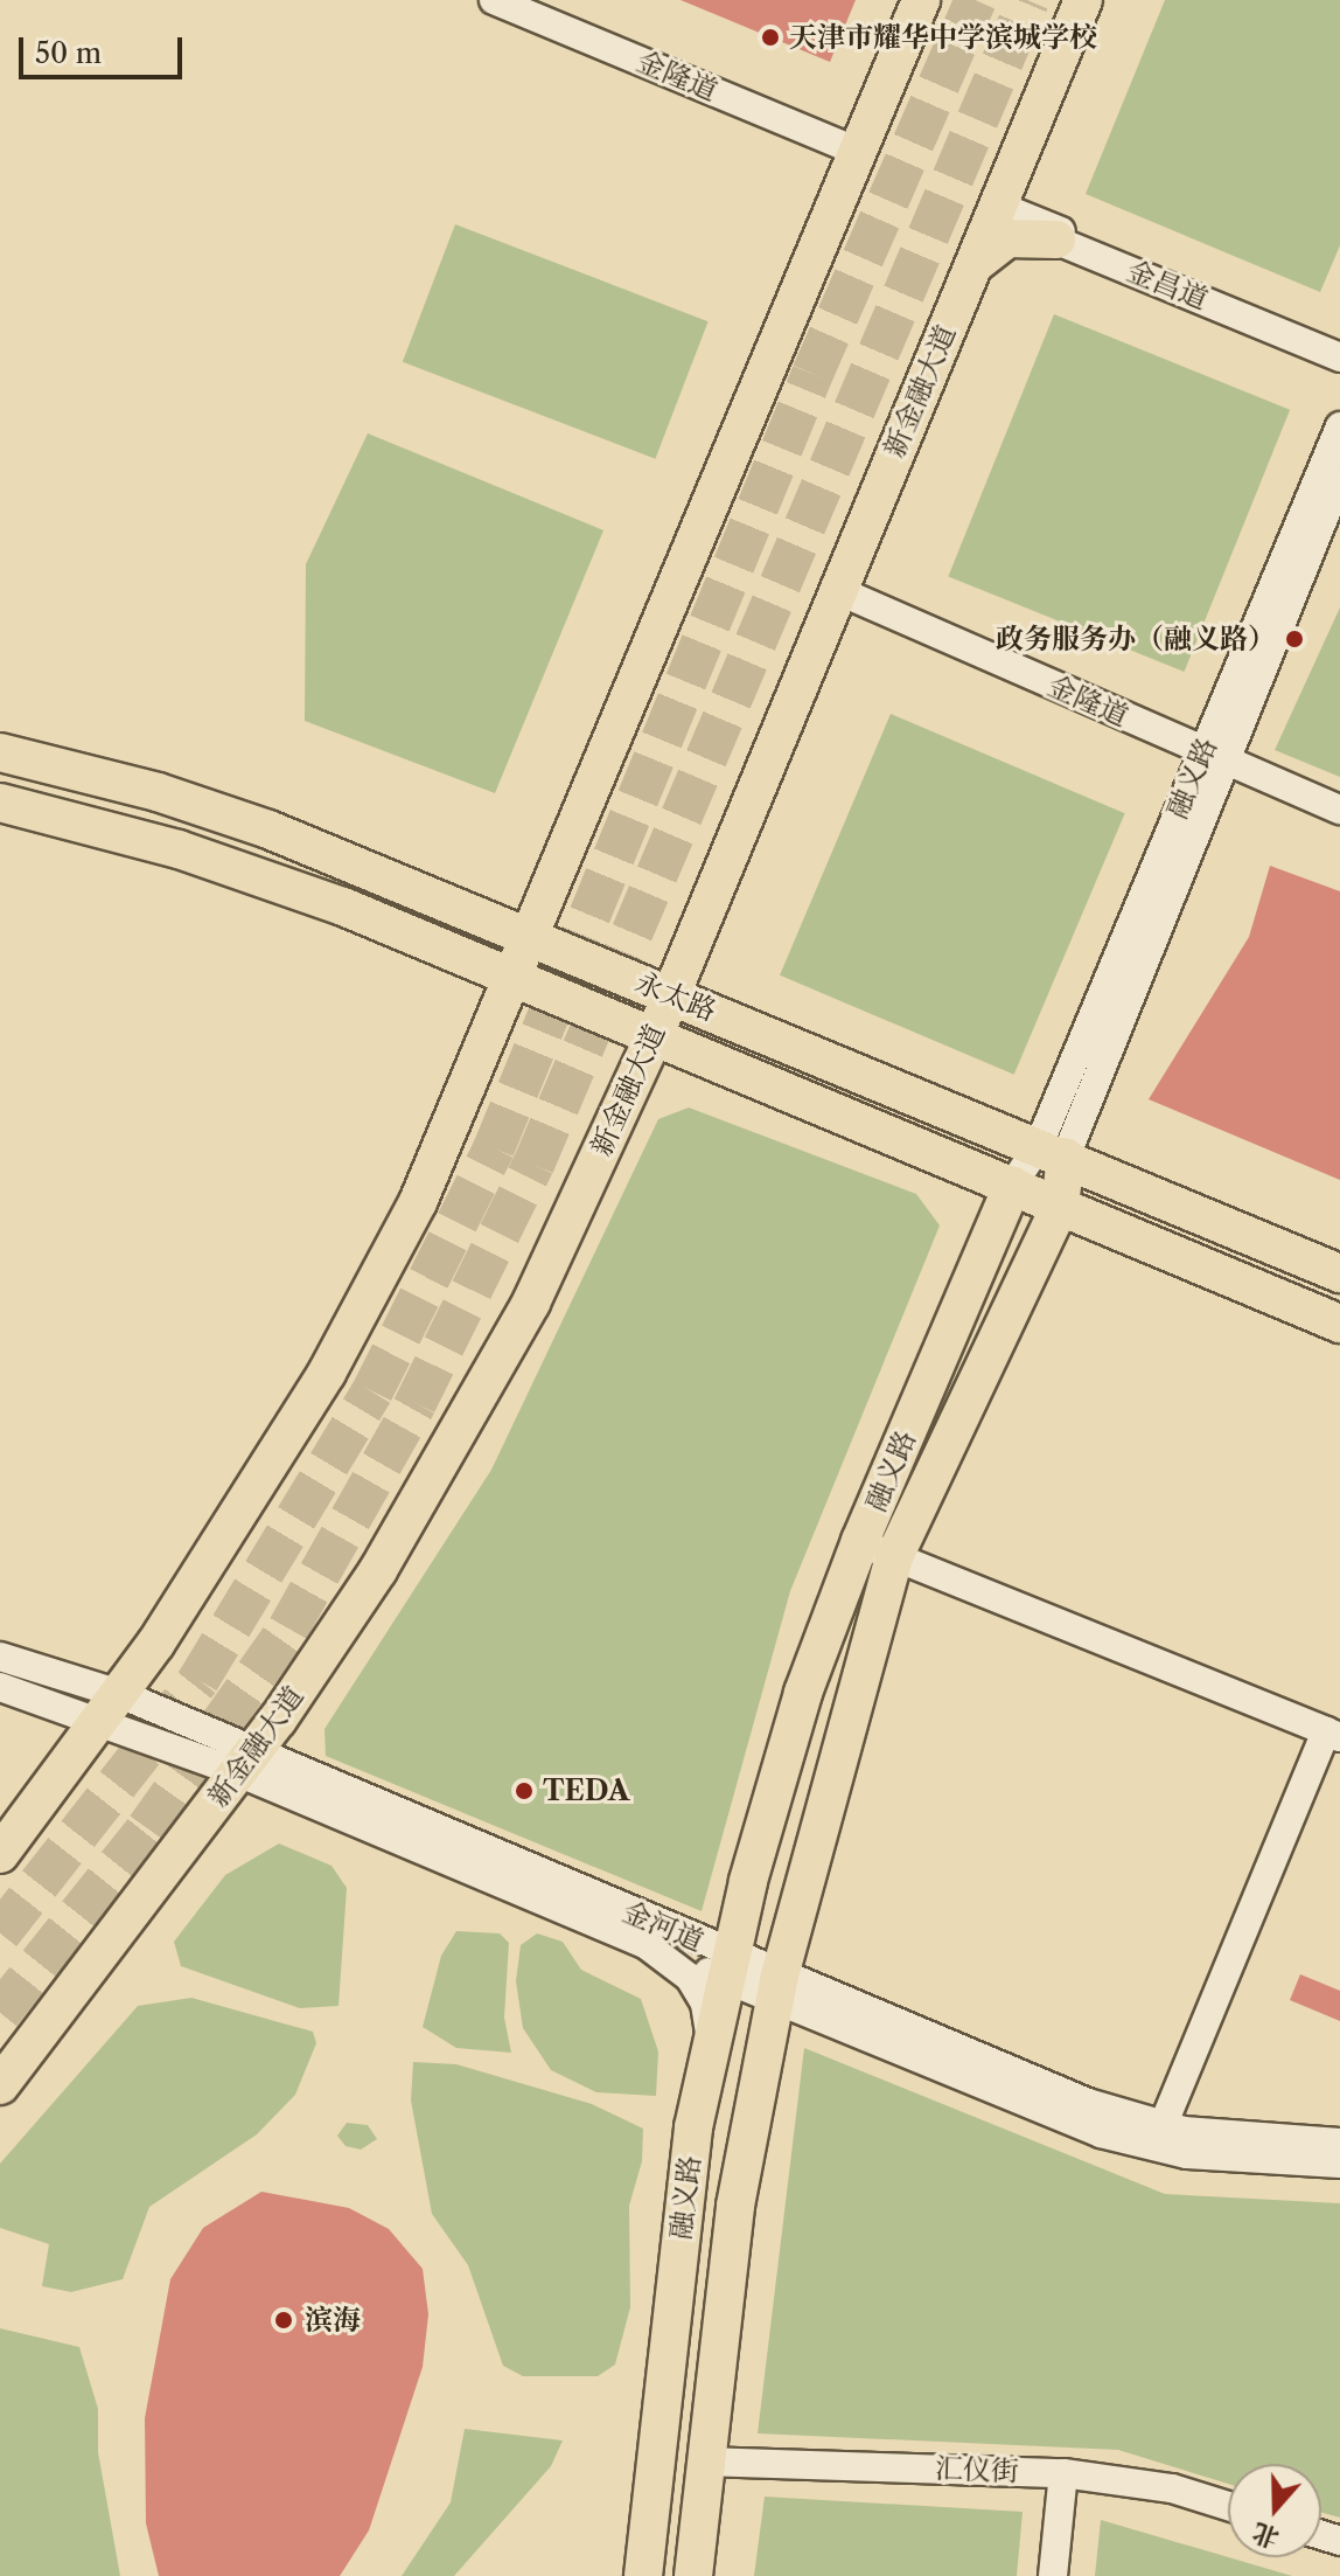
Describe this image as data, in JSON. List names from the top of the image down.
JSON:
{
  "streets": {
    "main road": ["新金融大道", "融义路", "永太路"],
    "street": [
      "金隆道",
      "金昌道",
      "金河道",
      "汇仪街"
    ]
  },
  "crossings": [
    ["金隆道", "新金融大道"],
    ["金隆道", "融义路"],
    ["金昌道", "新金融大道"],
    ["新金融大道", "永太路"],
    ["新金融大道", "金河道"],
    ["融义路", "永太路"],
    ["融义路", "金河道"],
    ["融义路", "汇仪街"]
  ],
  "places": [
    "天津市耀华中学滨城学校",
    "政务服务办（融义路）",
    "TEDA",
    "滨海"
  ],
  "scale_bar": "50 m",
  "north": "bottom"
}
